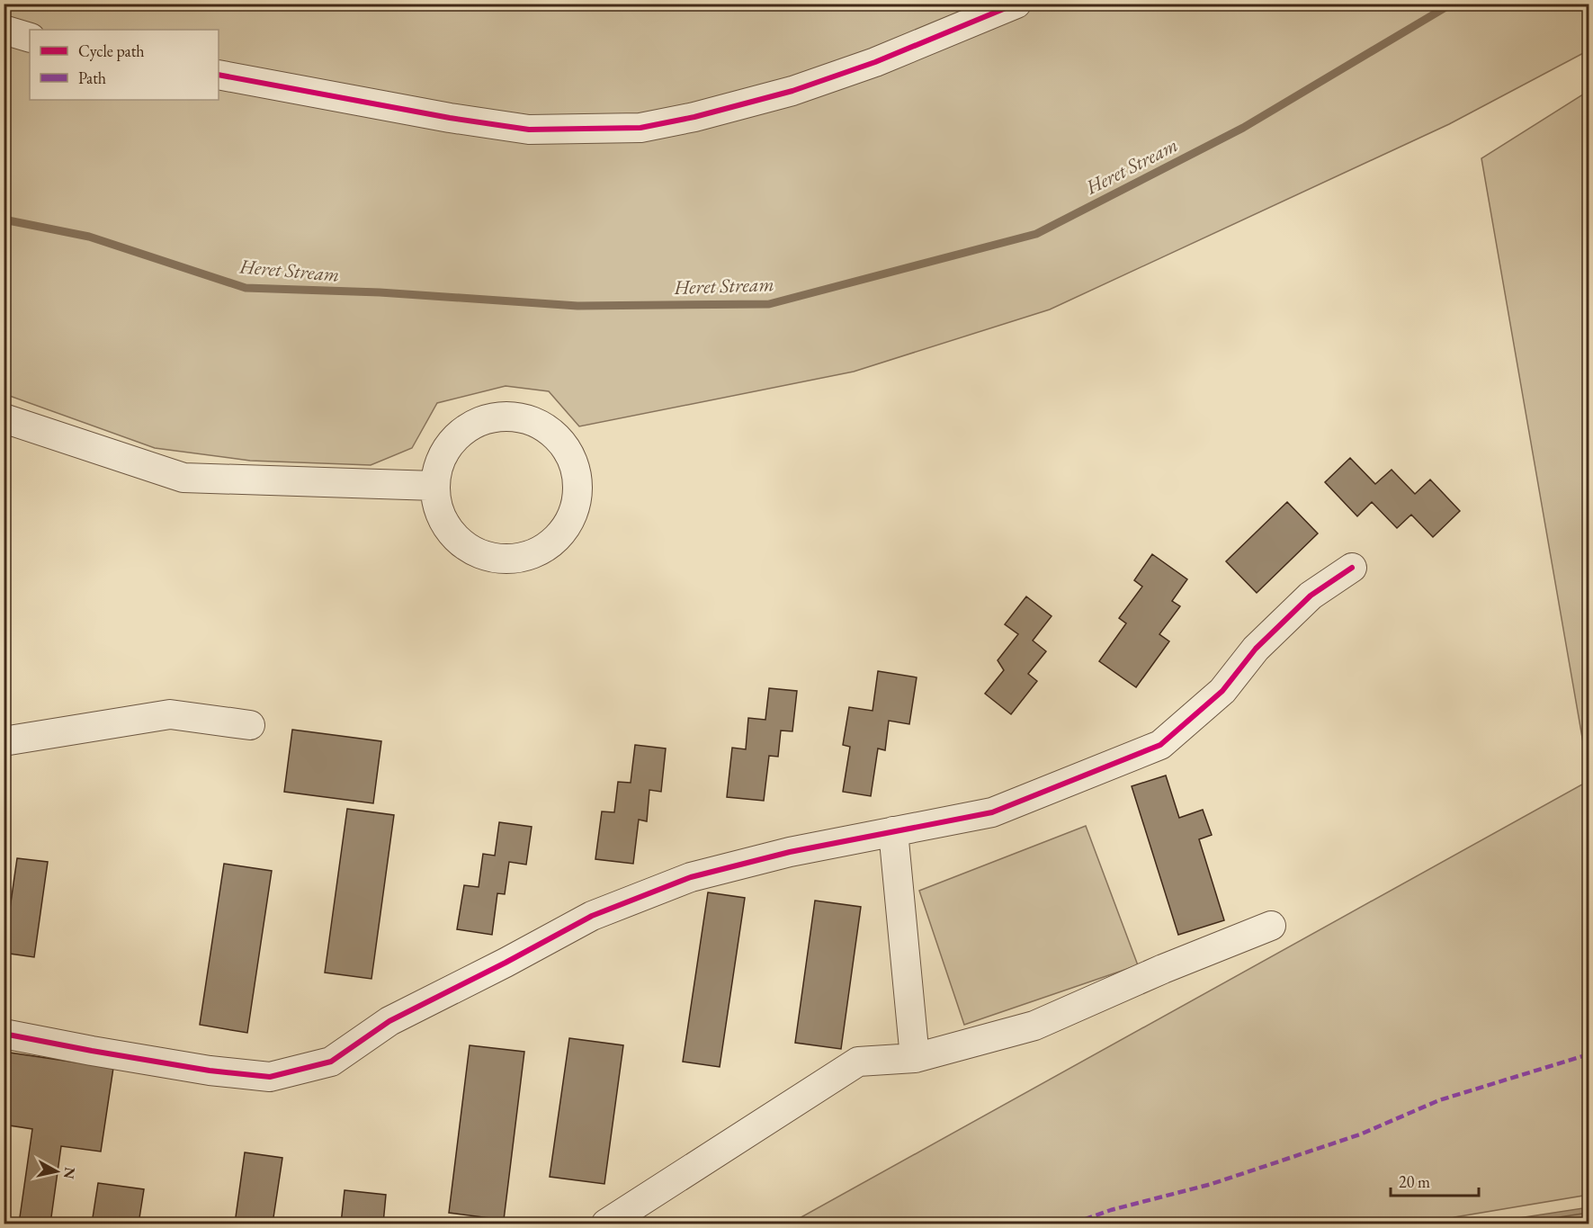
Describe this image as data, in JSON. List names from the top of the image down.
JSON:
{
  "water": ["Heret Stream"],
  "legend": ["Cycle path", "Path"],
  "scale_bar": "20 m",
  "north": "right"
}
